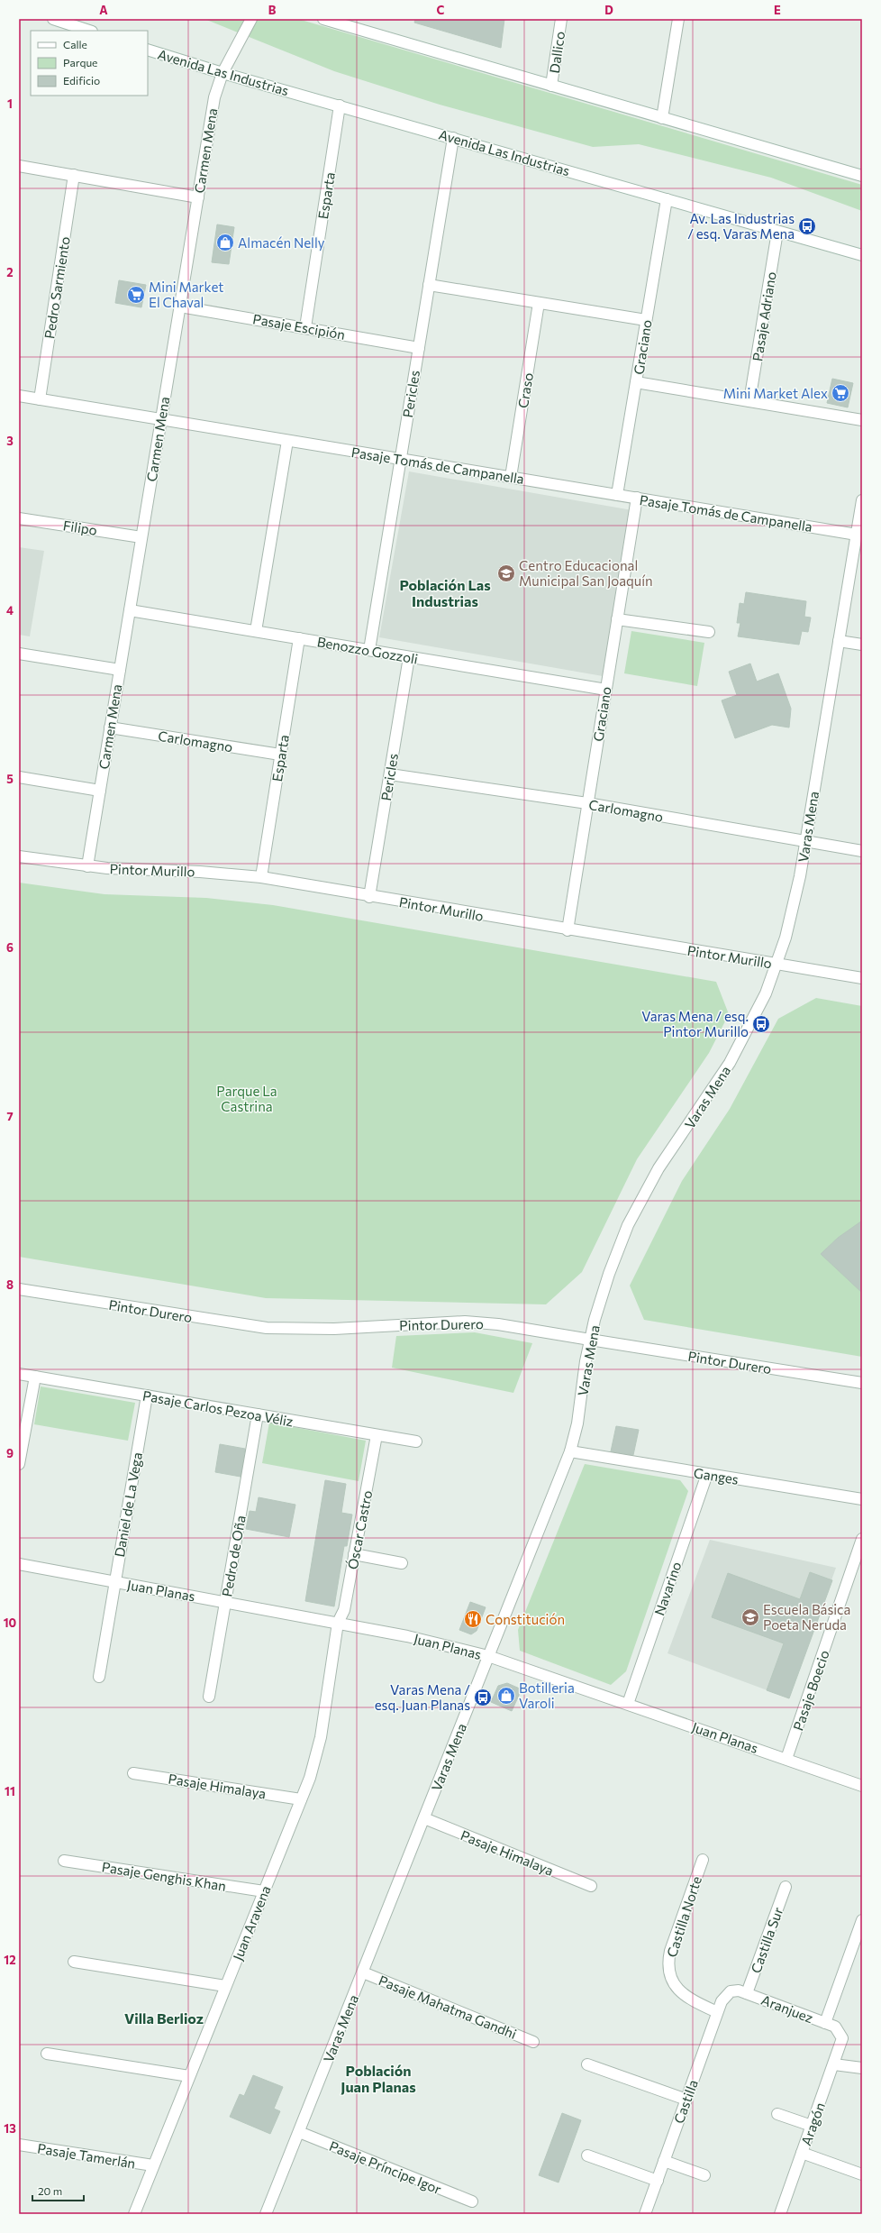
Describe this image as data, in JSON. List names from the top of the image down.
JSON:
{
  "streets": {
    "street": [
      "Dallico",
      "Avenida Las Industrias",
      "Carmen Mena",
      "Esparta",
      "Pedro Sarmiento",
      "Pasaje Adriano",
      "Pasaje Escipión",
      "Graciano",
      "Craso",
      "Pericles",
      "Pasaje Tomás de Campanella",
      "Filipo",
      "Benozzo Gozzoli",
      "Carlomagno",
      "Varas Mena",
      "Pintor Murillo",
      "Pintor Durero",
      "Pasaje Carlos Pezoa Véliz",
      "Ganges",
      "Daniel de La Vega",
      "Óscar Castro",
      "Pedro de Oña",
      "Navarino",
      "Juan Planas",
      "Pasaje Boecio",
      "Pasaje Himalaya",
      "Pasaje Genghis Khan",
      "Castilla Norte",
      "Juan Aravena",
      "Castilla Sur",
      "Pasaje Mahatma Gandhi",
      "Aranjuez",
      "Castilla",
      "Aragón",
      "Pasaje Tamerlán",
      "Pasaje Príncipe Igor"
    ]
  },
  "crossings": [
    ["Avenida Las Industrias", "Carmen Mena"],
    ["Avenida Las Industrias", "Esparta"],
    ["Avenida Las Industrias", "Pasaje Adriano"],
    ["Avenida Las Industrias", "Graciano"],
    ["Avenida Las Industrias", "Pericles"],
    ["Carmen Mena", "Pasaje Escipión"],
    ["Carmen Mena", "Pasaje Tomás de Campanella"],
    ["Carmen Mena", "Filipo"],
    ["Carmen Mena", "Benozzo Gozzoli"],
    ["Carmen Mena", "Carlomagno"],
    ["Carmen Mena", "Pintor Murillo"],
    ["Esparta", "Pasaje Escipión"],
    ["Esparta", "Benozzo Gozzoli"],
    ["Esparta", "Carlomagno"],
    ["Esparta", "Pintor Murillo"],
    ["Pedro Sarmiento", "Pasaje Tomás de Campanella"],
    ["Pasaje Escipión", "Pericles"],
    ["Graciano", "Pasaje Tomás de Campanella"],
    ["Graciano", "Benozzo Gozzoli"],
    ["Graciano", "Carlomagno"],
    ["Graciano", "Pintor Murillo"],
    ["Craso", "Pasaje Tomás de Campanella"],
    ["Pericles", "Pasaje Tomás de Campanella"],
    ["Pericles", "Benozzo Gozzoli"],
    ["Pericles", "Carlomagno"],
    ["Pericles", "Pintor Murillo"],
    ["Pasaje Tomás de Campanella", "Varas Mena"],
    ["Carlomagno", "Varas Mena"],
    ["Varas Mena", "Pintor Murillo"],
    ["Varas Mena", "Pintor Durero"],
    ["Varas Mena", "Ganges"],
    ["Varas Mena", "Juan Planas"],
    ["Varas Mena", "Pasaje Himalaya"],
    ["Varas Mena", "Pasaje Mahatma Gandhi"],
    ["Varas Mena", "Pasaje Príncipe Igor"],
    ["Pasaje Carlos Pezoa Véliz", "Daniel de La Vega"],
    ["Pasaje Carlos Pezoa Véliz", "Óscar Castro"],
    ["Pasaje Carlos Pezoa Véliz", "Pedro de Oña"],
    ["Ganges", "Navarino"],
    ["Daniel de La Vega", "Juan Planas"],
    ["Óscar Castro", "Juan Planas"],
    ["Óscar Castro", "Juan Aravena"],
    ["Pedro de Oña", "Juan Planas"],
    ["Navarino", "Juan Planas"],
    ["Juan Planas", "Pasaje Boecio"],
    ["Juan Planas", "Juan Aravena"],
    ["Pasaje Himalaya", "Juan Aravena"],
    ["Pasaje Genghis Khan", "Juan Aravena"],
    ["Castilla Norte", "Castilla"],
    ["Juan Aravena", "Pasaje Tamerlán"],
    ["Castilla Sur", "Aranjuez"],
    ["Aranjuez", "Castilla"],
    ["Aranjuez", "Aragón"]
  ],
  "districts": ["Población Las Industrias", "Villa Berlioz", "Población Juan Planas"],
  "parks": ["Parque La Castrina"],
  "places": {
    "bus stop": ["Av. Las Industrias / esq. Varas Mena", "Varas Mena / esq. Pintor Murillo", "Varas Mena / esq. Juan Planas"],
    "shop": ["Almacén Nelly", "Botilleria Varoli"],
    "supermarket": ["Mini Market El Chaval", "Mini Market Alex"],
    "school or university": ["Centro Educacional Municipal San Joaquín", "Escuela Básica Poeta Neruda"],
    "restaurant": ["Constitución"]
  },
  "legend": ["Calle", "Parque", "Edificio"],
  "scale_bar": "20 m",
  "grid": {
    "columns": [
      "A",
      "B",
      "C",
      "D",
      "E"
    ],
    "rows": [
      "1",
      "2",
      "3",
      "4",
      "5",
      "6",
      "7",
      "8",
      "9",
      "10",
      "11",
      "12",
      "13"
    ]
  }
}
